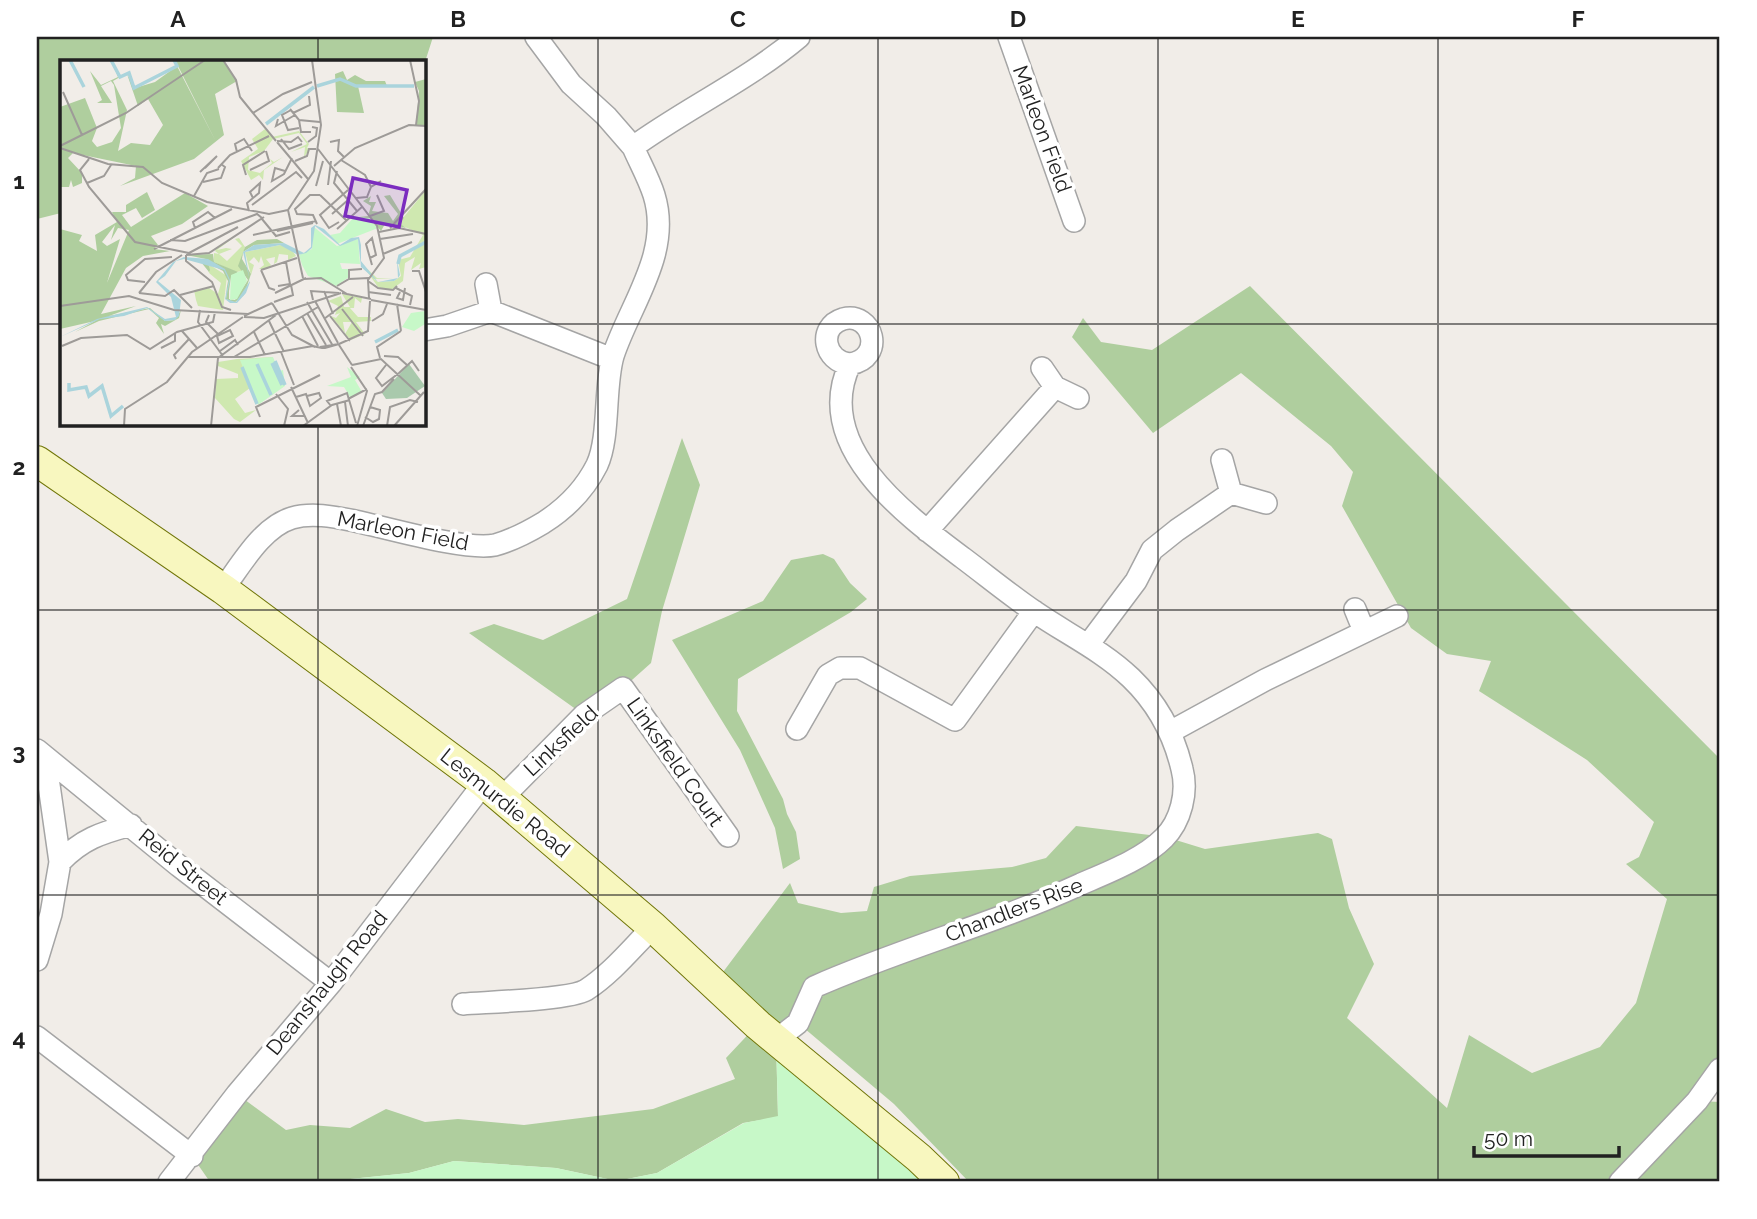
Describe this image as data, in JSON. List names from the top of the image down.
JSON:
{
  "streets": {
    "street": [
      "Marleon Field",
      "Linksfield",
      "Linksfield Court",
      "Lesmurdie Road",
      "Reid Street",
      "Chandlers Rise",
      "Deanshaugh Road"
    ]
  },
  "crossings": [
    ["Marleon Field", "Lesmurdie Road"],
    ["Linksfield", "Linksfield Court"],
    ["Linksfield", "Lesmurdie Road"],
    ["Linksfield", "Deanshaugh Road"],
    ["Lesmurdie Road", "Chandlers Rise"],
    ["Lesmurdie Road", "Deanshaugh Road"],
    ["Reid Street", "Deanshaugh Road"]
  ],
  "scale_bar": "50 m",
  "grid": {
    "columns": [
      "A",
      "B",
      "C",
      "D",
      "E",
      "F"
    ],
    "rows": [
      "1",
      "2",
      "3",
      "4"
    ]
  }
}
